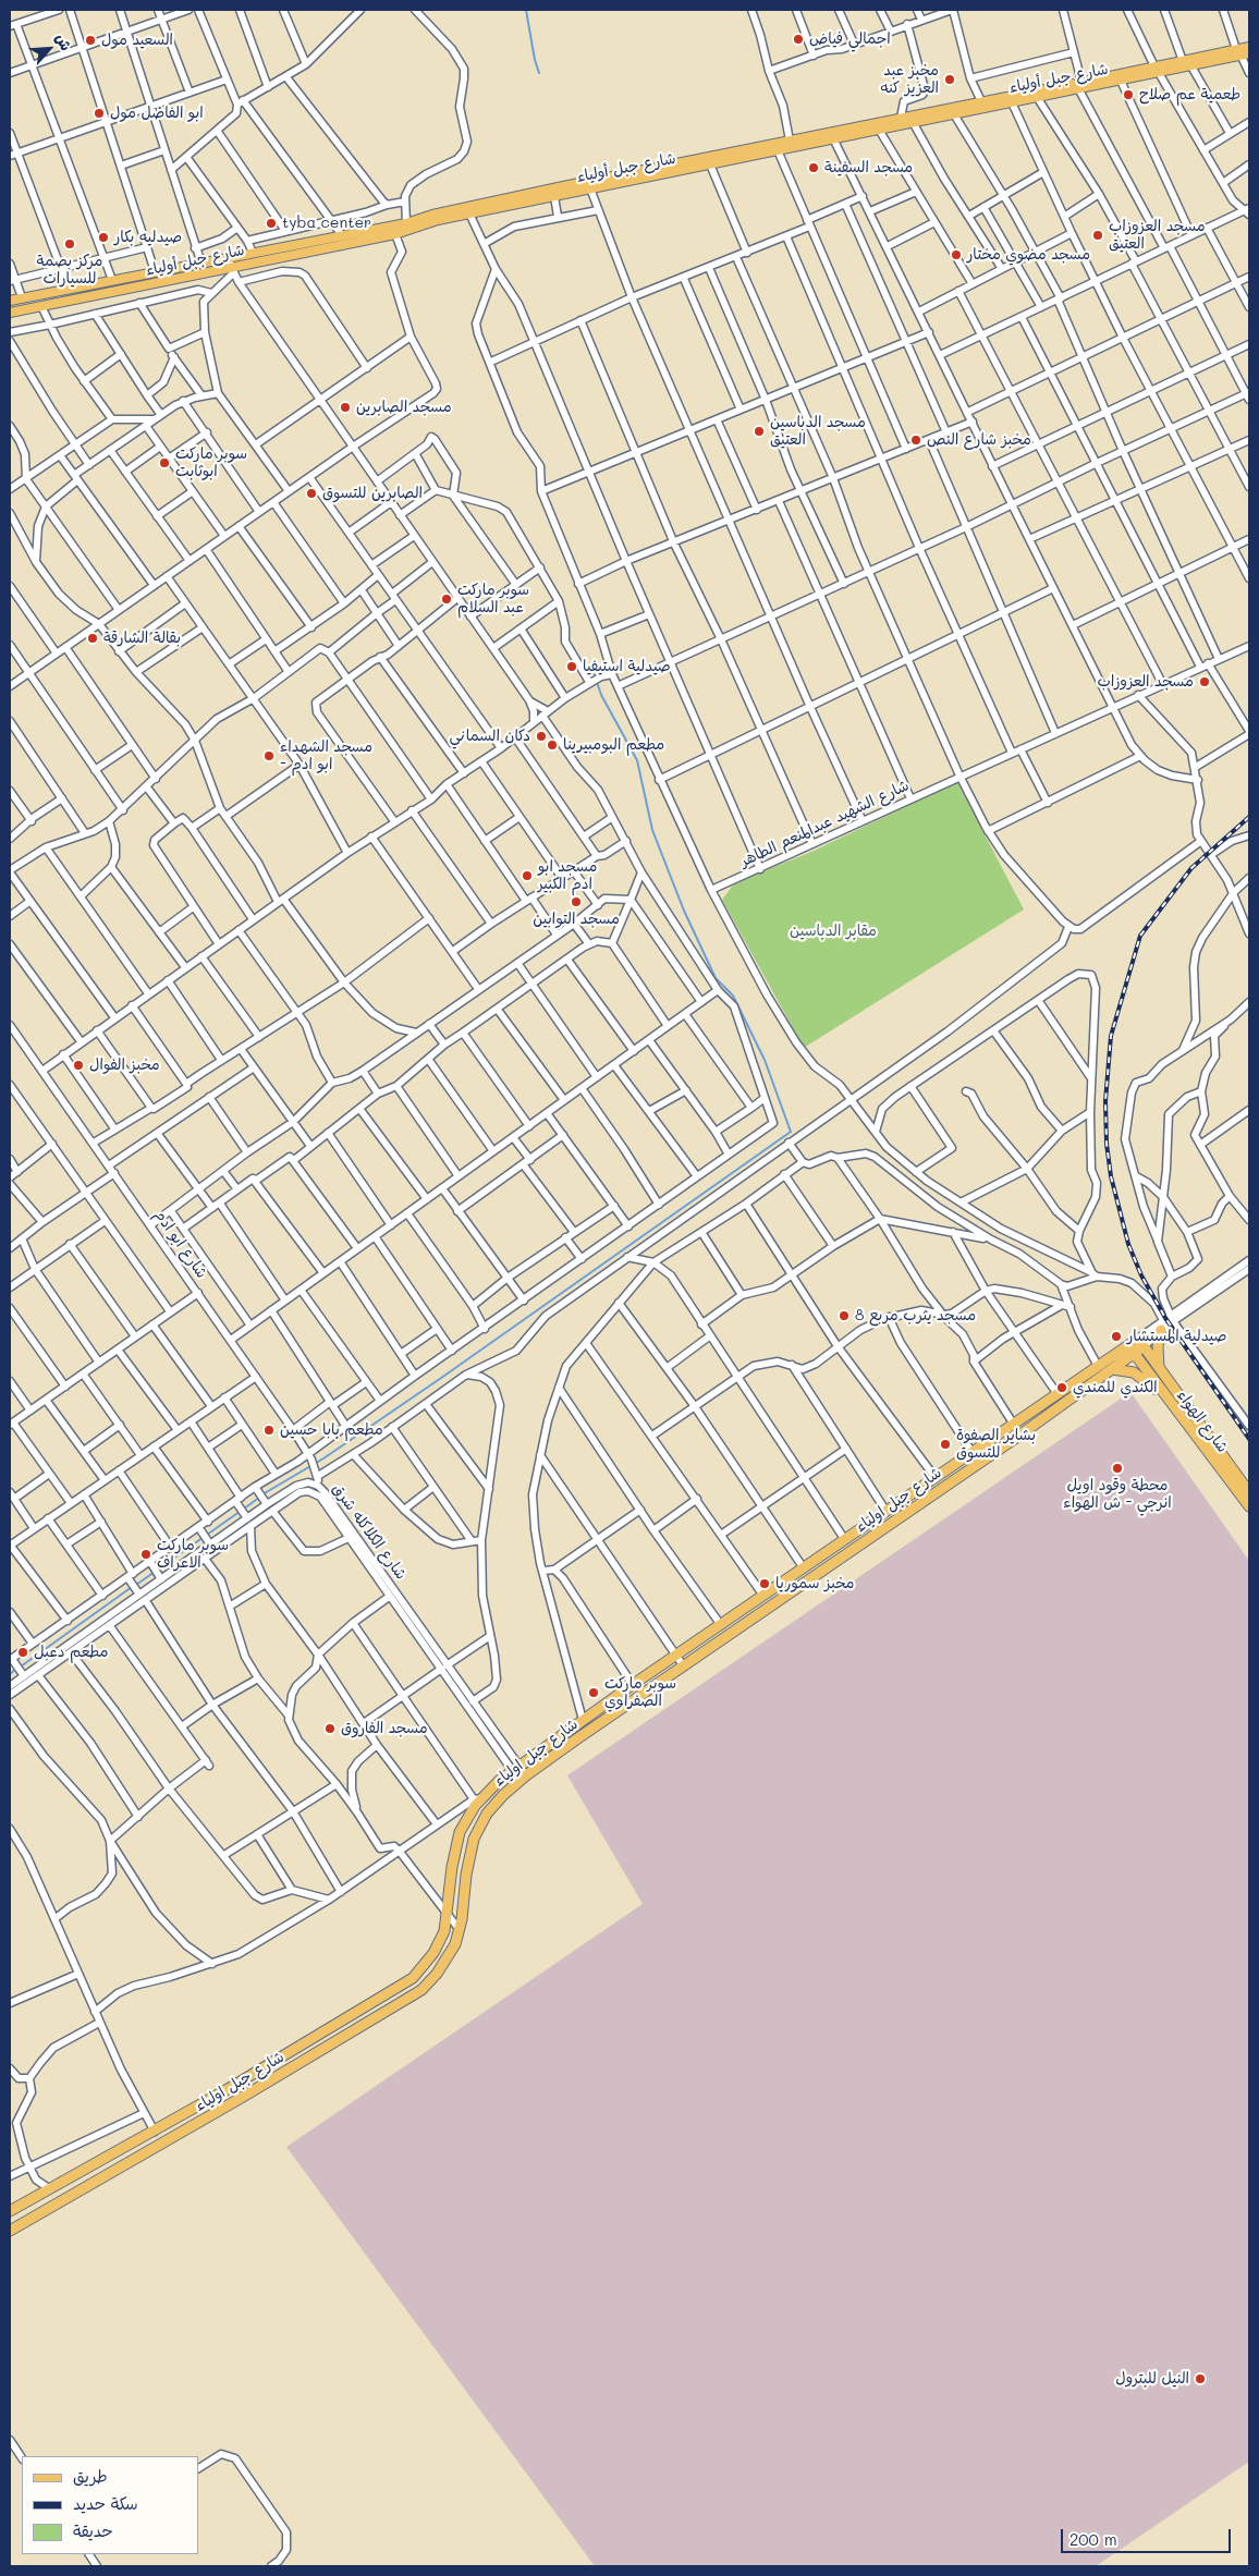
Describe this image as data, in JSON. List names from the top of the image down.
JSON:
{
  "streets": {
    "highway": ["شارع الهواء", "شارع جبل اولياء"],
    "main road": ["شارع جبل أولياء"],
    "street": ["شارع الشهيد عبدالمنعم الطاهر", "شارع ابو ادم", "شارع الكلاكله شرق"]
  },
  "crossings": [
    ["شارع ابو ادم", "شارع الكلاكله شرق"],
    ["شارع الهواء", "شارع جبل اولياء"],
    ["شارع جبل اولياء", "شارع الكلاكله شرق"]
  ],
  "parks": ["مقابر الدباسين"],
  "places": [
    "اجمالي فياض",
    "السعيد مول",
    "مخبز عبد العزيز كنه",
    "طعمية عم صلاح",
    "ابو الفاضل مول",
    "مسجد السفينة",
    "tyba center",
    "مسجد العزوزاب العتيق",
    "صيدليه بكار",
    "مركز بصمة للسيارات",
    "مسجد مضوي مختار",
    "مسجد الصابرين",
    "مسجد الدباسين العتيق",
    "مخبز شارع النص",
    "سوبر ماركت ابوثابت",
    "الصابرين للتسوق",
    "سوبر ماركت عبد السلام",
    "بقالة الشارقة",
    "صيدلية استيفيا",
    "مسجد العزوزاب",
    "دكان السماني",
    "مطعم البومبيرينا",
    "مسجد الشهداء - ابو ادم",
    "مسجد ابو ادم الكبير",
    "مسجد التوابين",
    "مخبز الفوال",
    "مسجد يثرب مربع 8",
    "صيدلية المستشار",
    "الكندي للمندي",
    "مطعم بابا حسين",
    "بشاير الصفوة للتسوق",
    "محطة وقود اويل انرجي - ش الهواء",
    "سوبر ماركت الاعراف",
    "مخبز سموريا",
    "مطعم دعبل",
    "سوبر ماركت الصفراوي",
    "مسجد الفاروق",
    "النيل للبترول"
  ],
  "legend": ["طريق", "سكة حديد", "حديقة"],
  "scale_bar": "200 m",
  "north": "top right"
}
